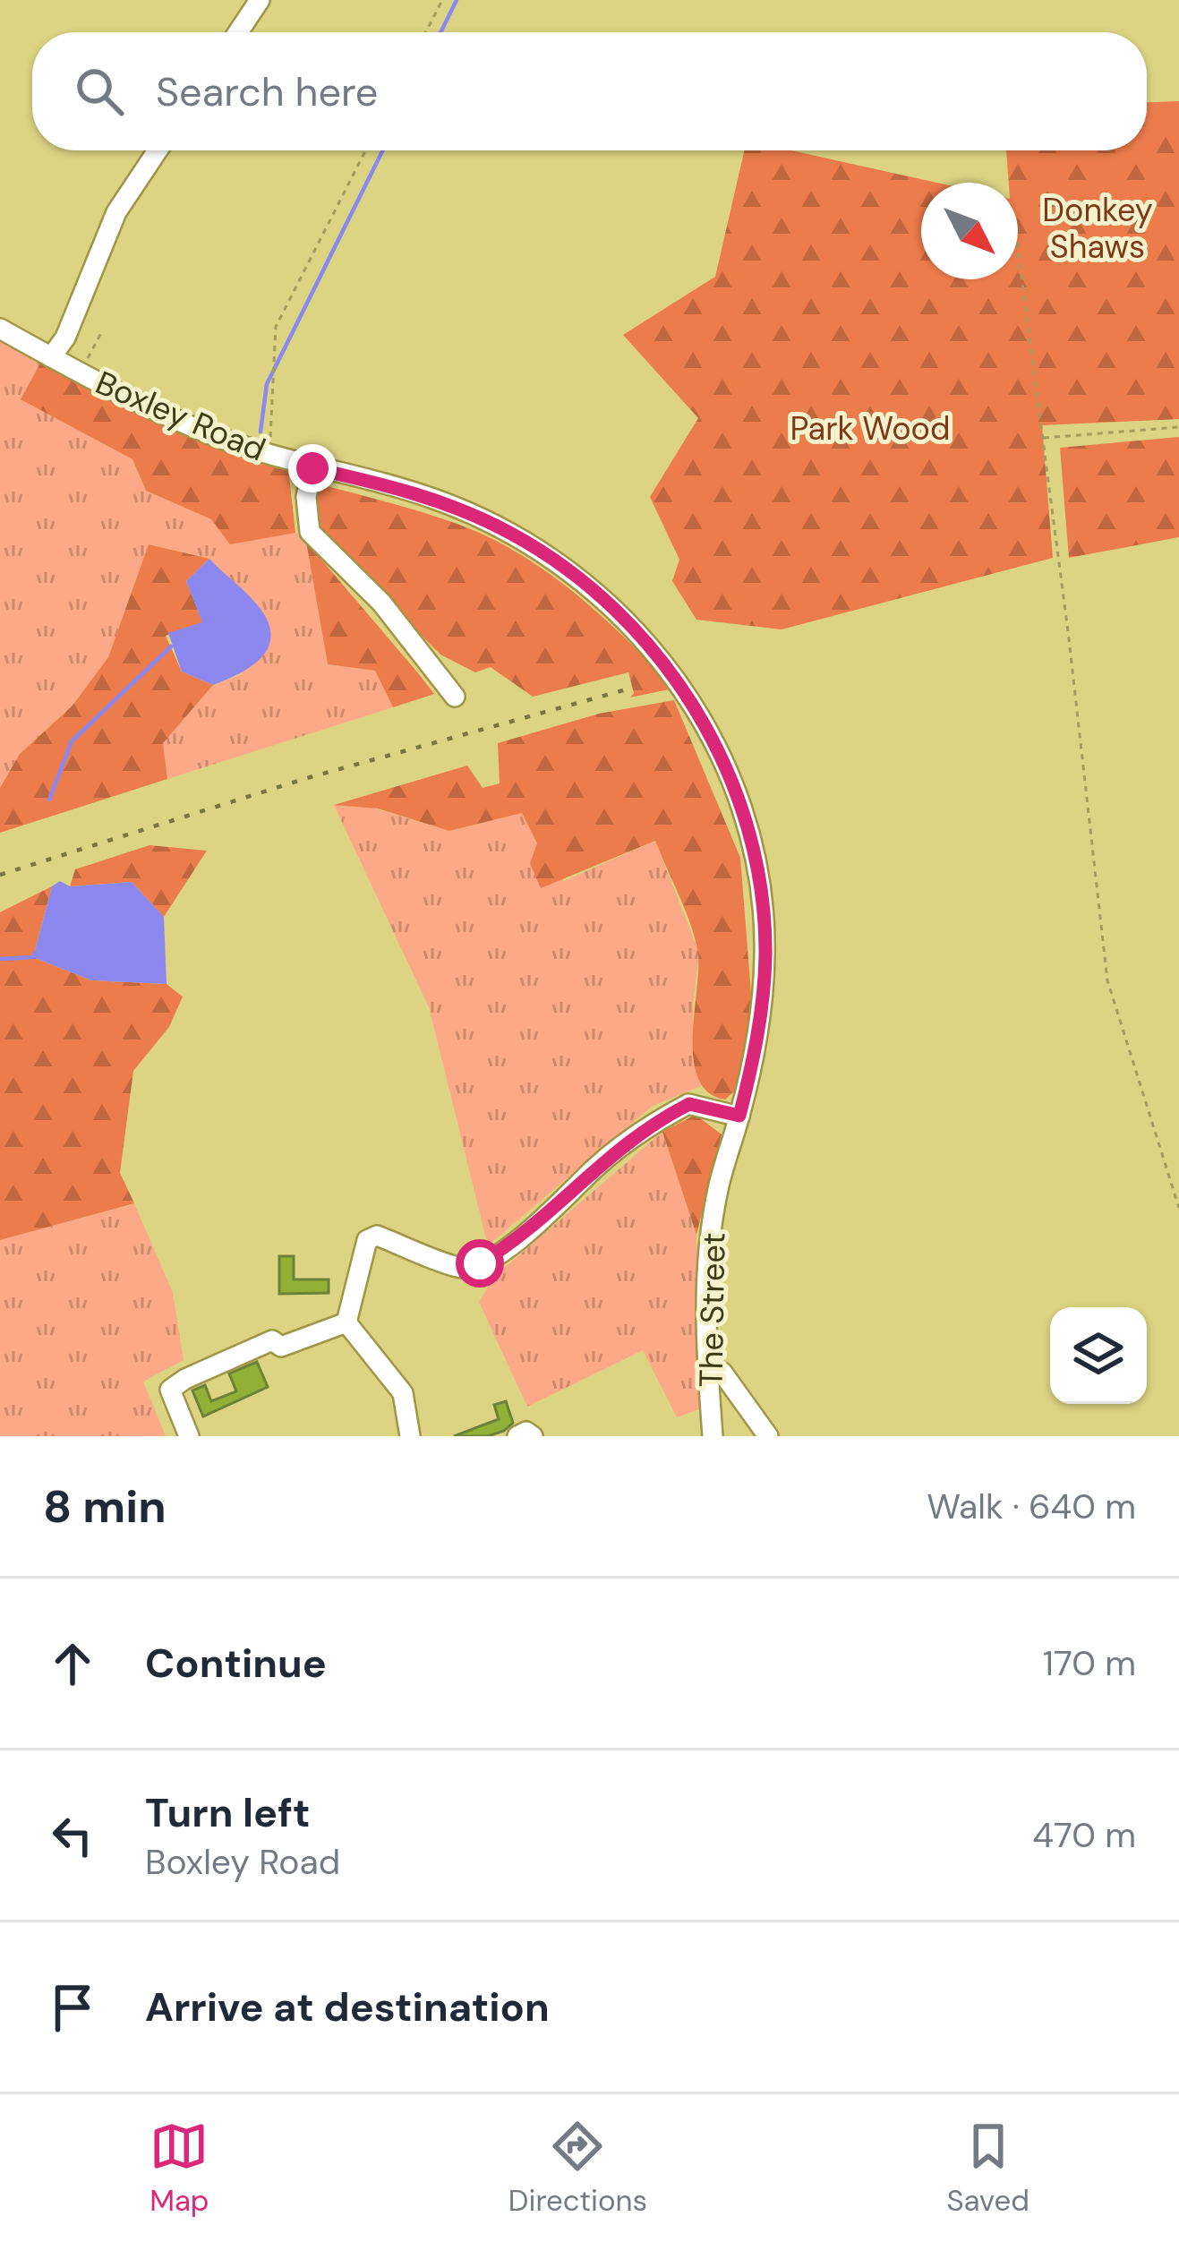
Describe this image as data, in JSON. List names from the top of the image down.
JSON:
{
  "streets": {
    "street": ["Boxley Road", "The Street"]
  },
  "crossings": [
    ["Boxley Road", "The Street"]
  ],
  "parks": ["Donkey Shaws", "Park Wood"],
  "north": "bottom right",
  "page": {
    "search": "Search here",
    "heading": ["8 min", "Walk · 640 m"],
    "list": [
      ["Continue", "170 m"],
      ["Turn left", "Boxley Road", "470 m"],
      "Arrive at destination"
    ],
    "nav": ["Map", "Directions", "Saved"]
  }
}
